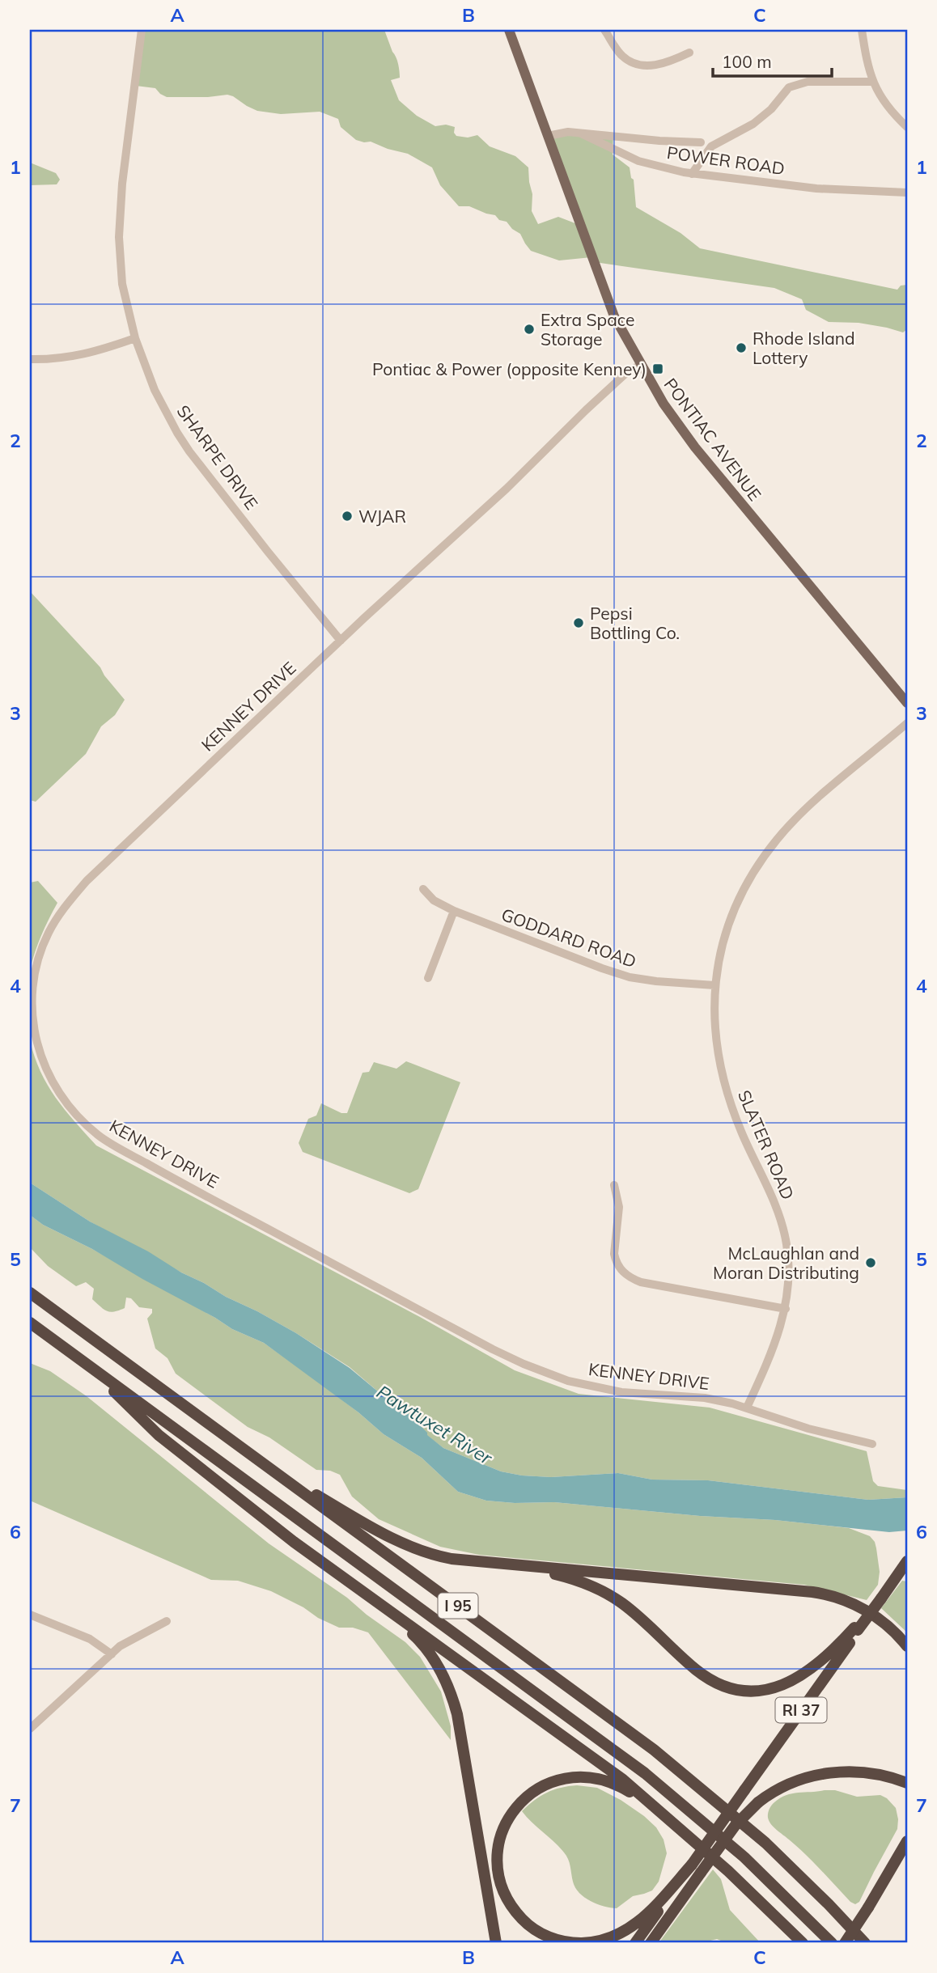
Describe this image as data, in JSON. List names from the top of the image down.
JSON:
{
  "streets": {
    "highway": ["I 95", "RI 37"],
    "main road": ["PONTIAC AVENUE"],
    "street": [
      "POWER ROAD",
      "SHARPE DRIVE",
      "KENNEY DRIVE",
      "GODDARD ROAD",
      "SLATER ROAD"
    ]
  },
  "crossings": [
    ["POWER ROAD", "PONTIAC AVENUE"],
    ["PONTIAC AVENUE", "KENNEY DRIVE"],
    ["SHARPE DRIVE", "KENNEY DRIVE"],
    ["KENNEY DRIVE", "SLATER ROAD"],
    ["GODDARD ROAD", "SLATER ROAD"]
  ],
  "water": ["Pawtuxet River"],
  "places": {
    "other": [
      "Extra Space Storage",
      "Rhode Island Lottery",
      "WJAR",
      "Pepsi Bottling Co.",
      "McLaughlan and Moran Distributing"
    ],
    "transit": ["Pontiac & Power (opposite Kenney)"]
  },
  "scale_bar": "100 m",
  "grid": {
    "columns": ["A", "B", "C"],
    "rows": [
      "1",
      "2",
      "3",
      "4",
      "5",
      "6",
      "7"
    ]
  }
}
